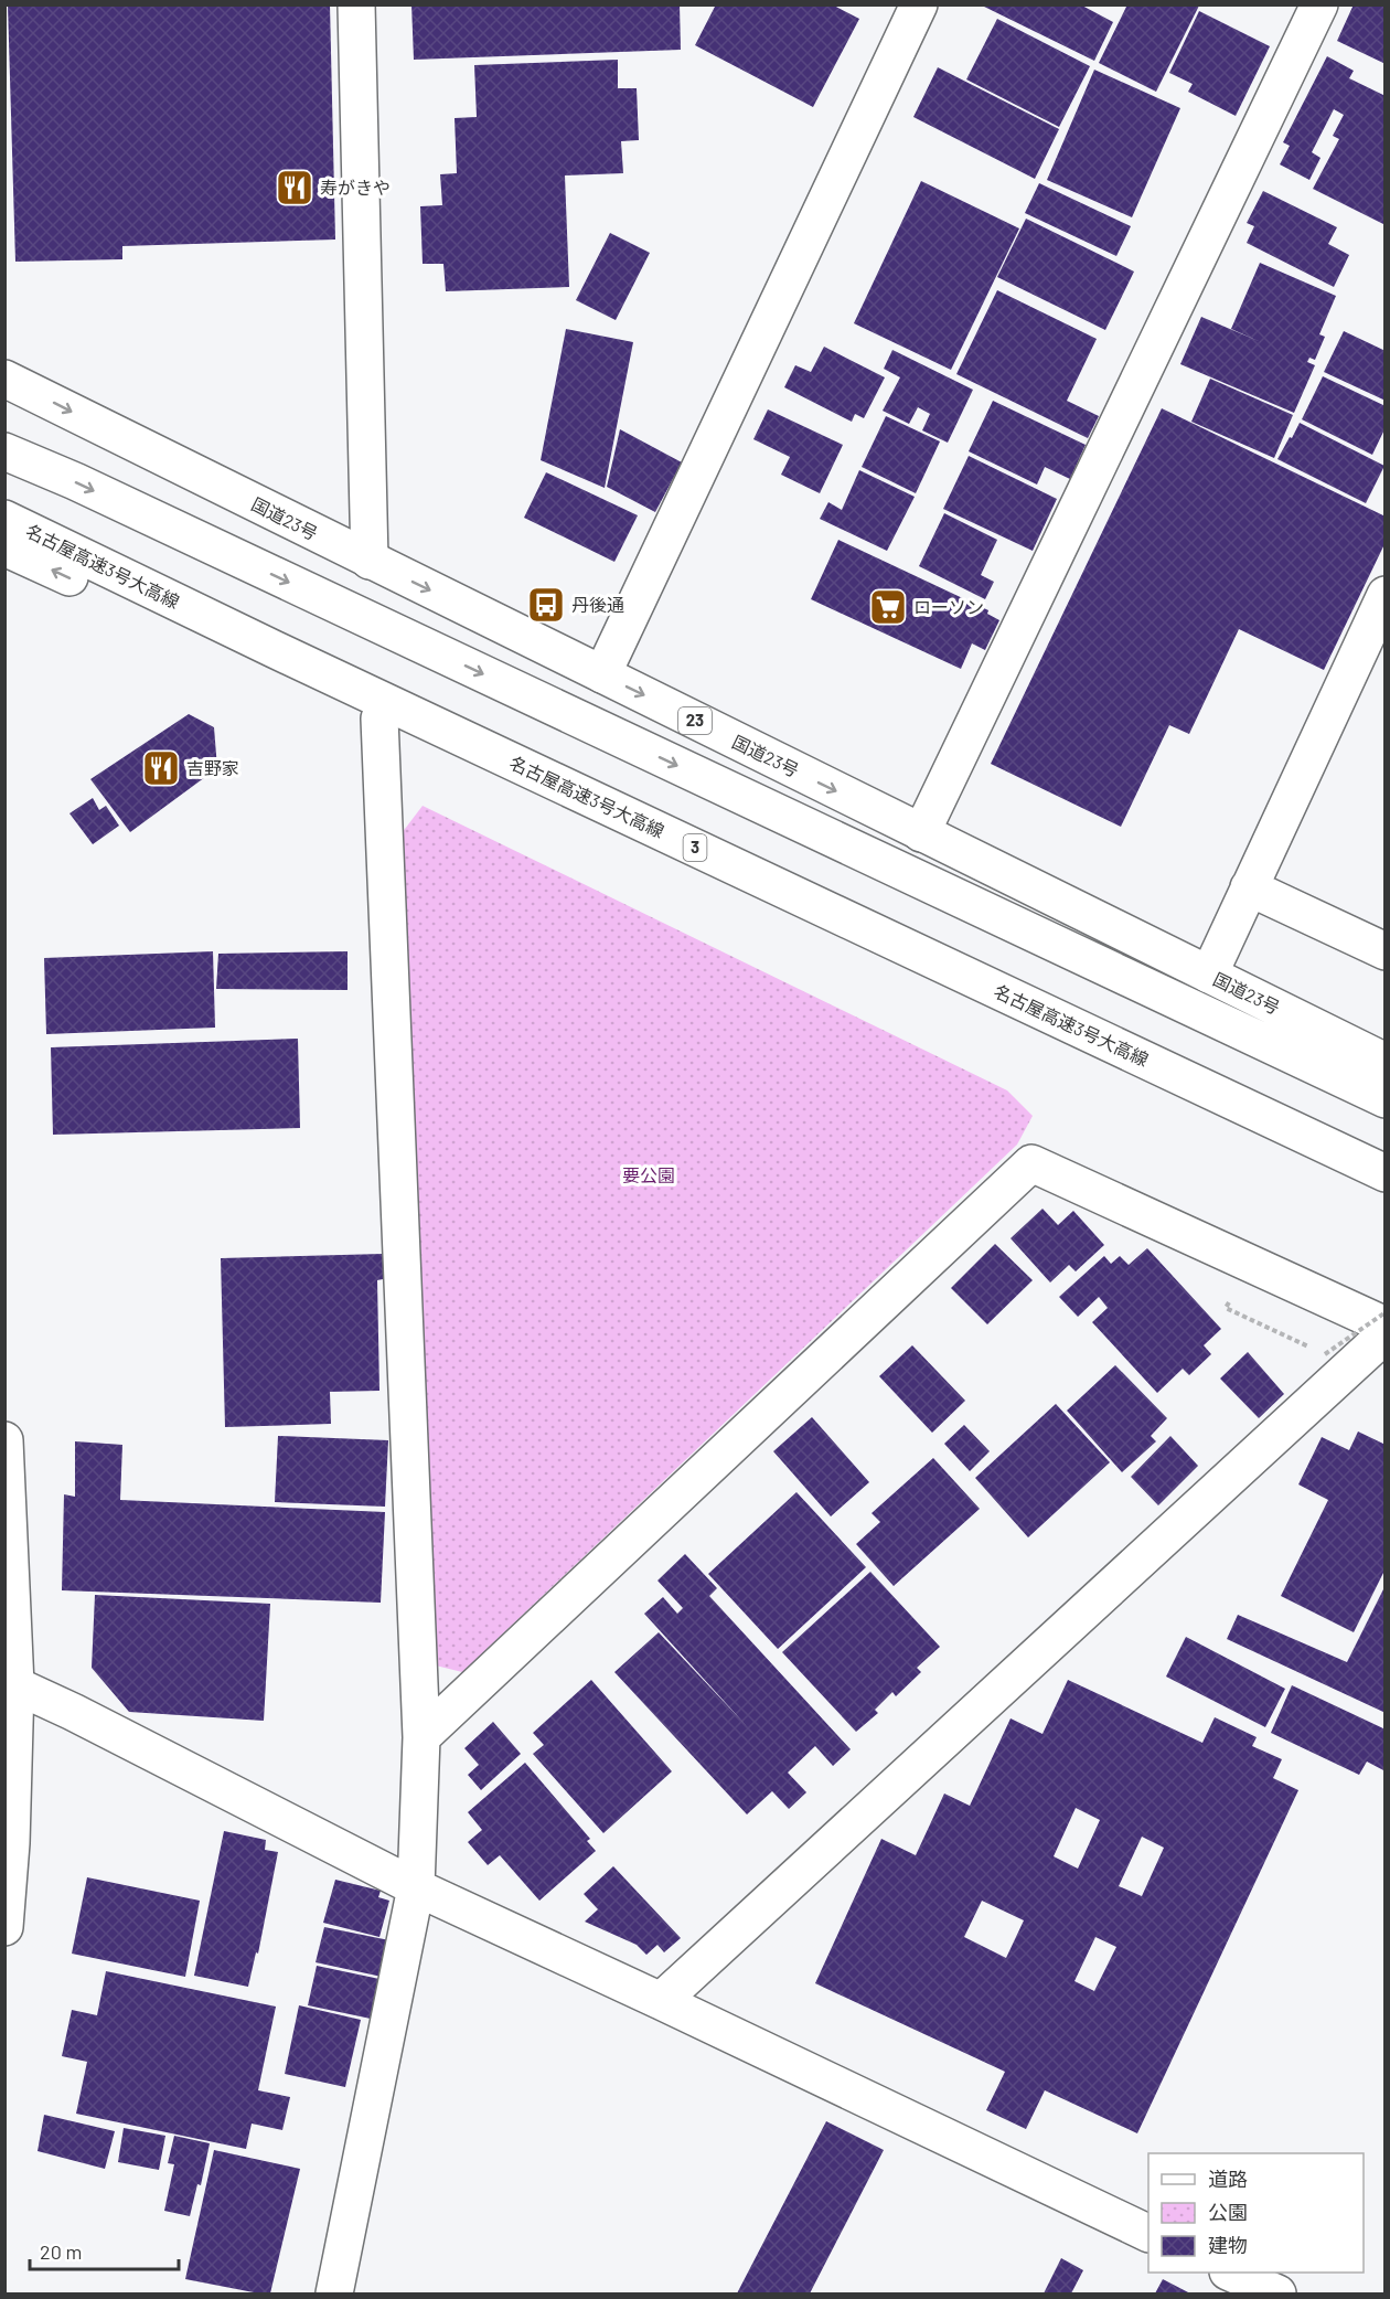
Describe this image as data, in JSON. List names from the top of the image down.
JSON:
{
  "streets": {
    "main road": [
      "国道23号",
      "名古屋高速3号大高線",
      "23",
      "3"
    ]
  },
  "parks": ["要公園"],
  "places": {
    "restaurant": ["寿がきや", "吉野家"],
    "bus stop": ["丹後通"],
    "supermarket": ["ローソン"]
  },
  "legend": ["道路", "公園", "建物"],
  "scale_bar": "20 m"
}
